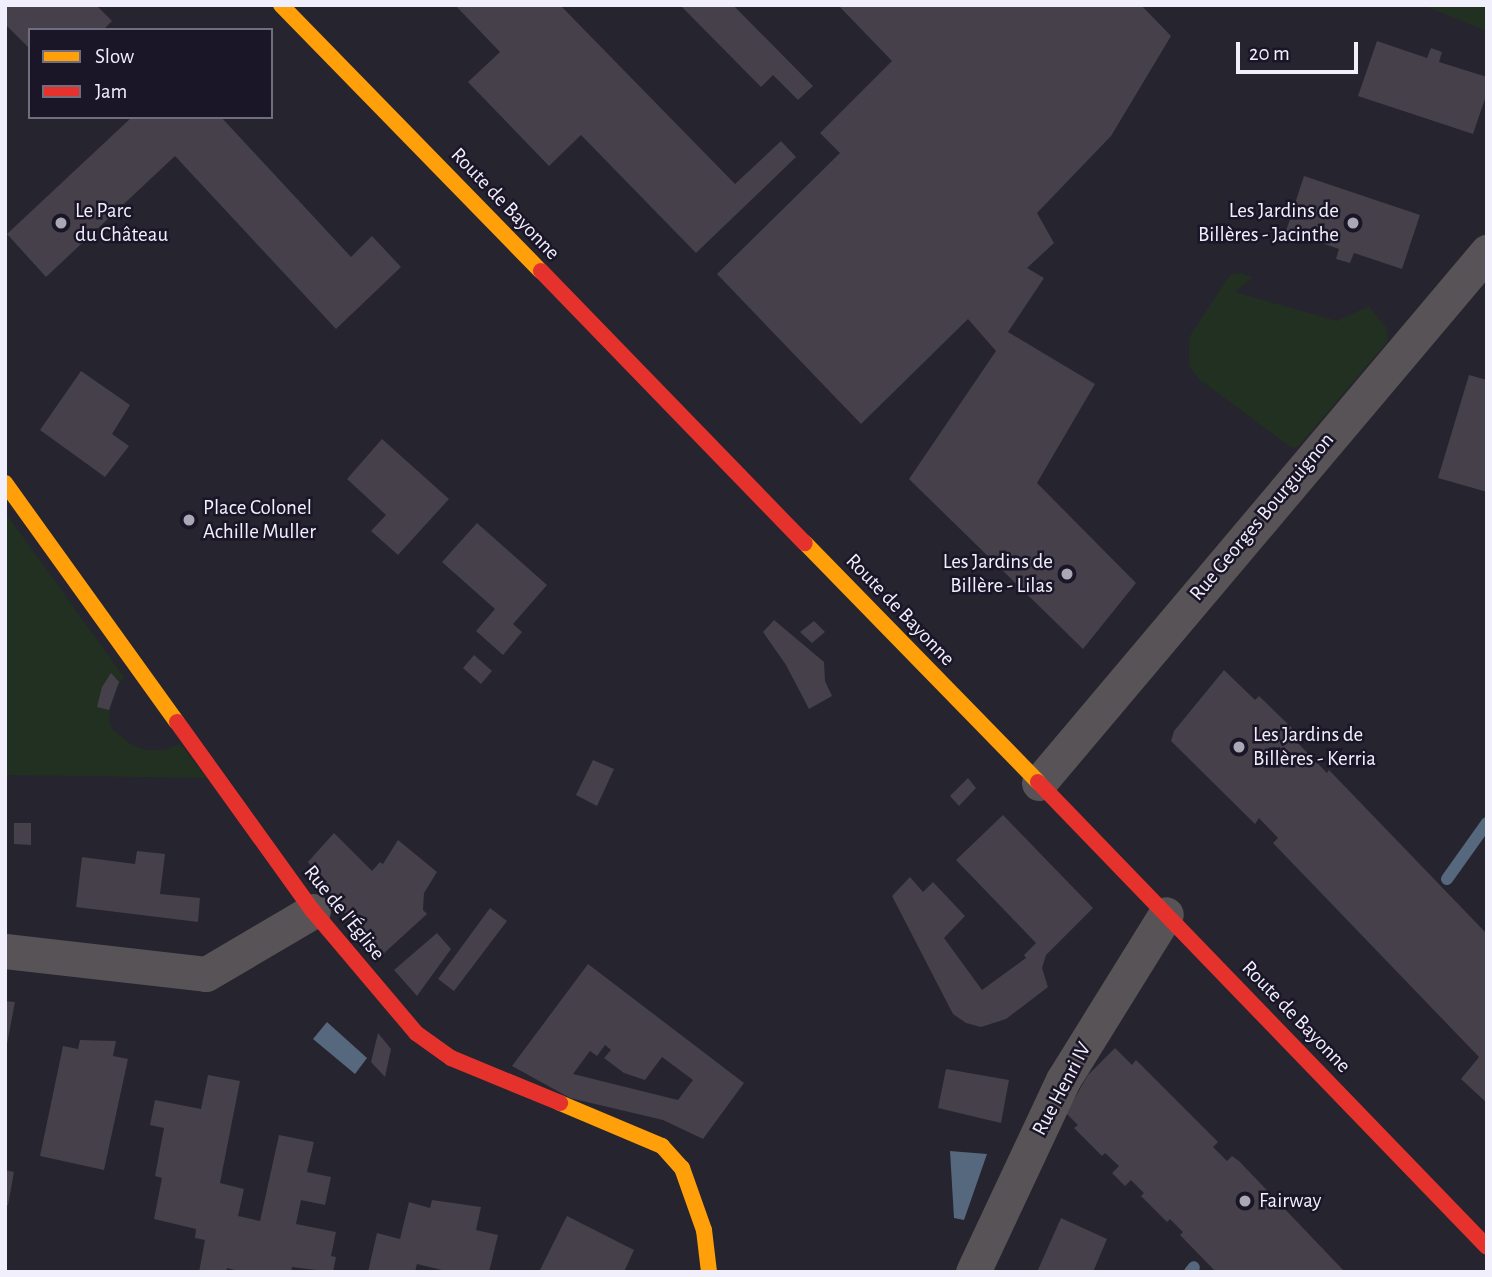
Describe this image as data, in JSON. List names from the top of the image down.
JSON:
{
  "streets": {
    "main road": ["Route de Bayonne", "Rue de l'Église"],
    "street": ["Rue Georges Bourguignon", "Rue Henri IV"]
  },
  "crossings": [
    ["Route de Bayonne", "Rue Georges Bourguignon"],
    ["Route de Bayonne", "Rue Henri IV"]
  ],
  "places": [
    "Le Parc du Château",
    "Les Jardins de Billères - Jacinthe",
    "Place Colonel Achille Muller",
    "Les Jardins de Billère - Lilas",
    "Les Jardins de Billères - Kerria",
    "Fairway"
  ],
  "legend": ["Slow", "Jam"],
  "scale_bar": "20 m"
}
